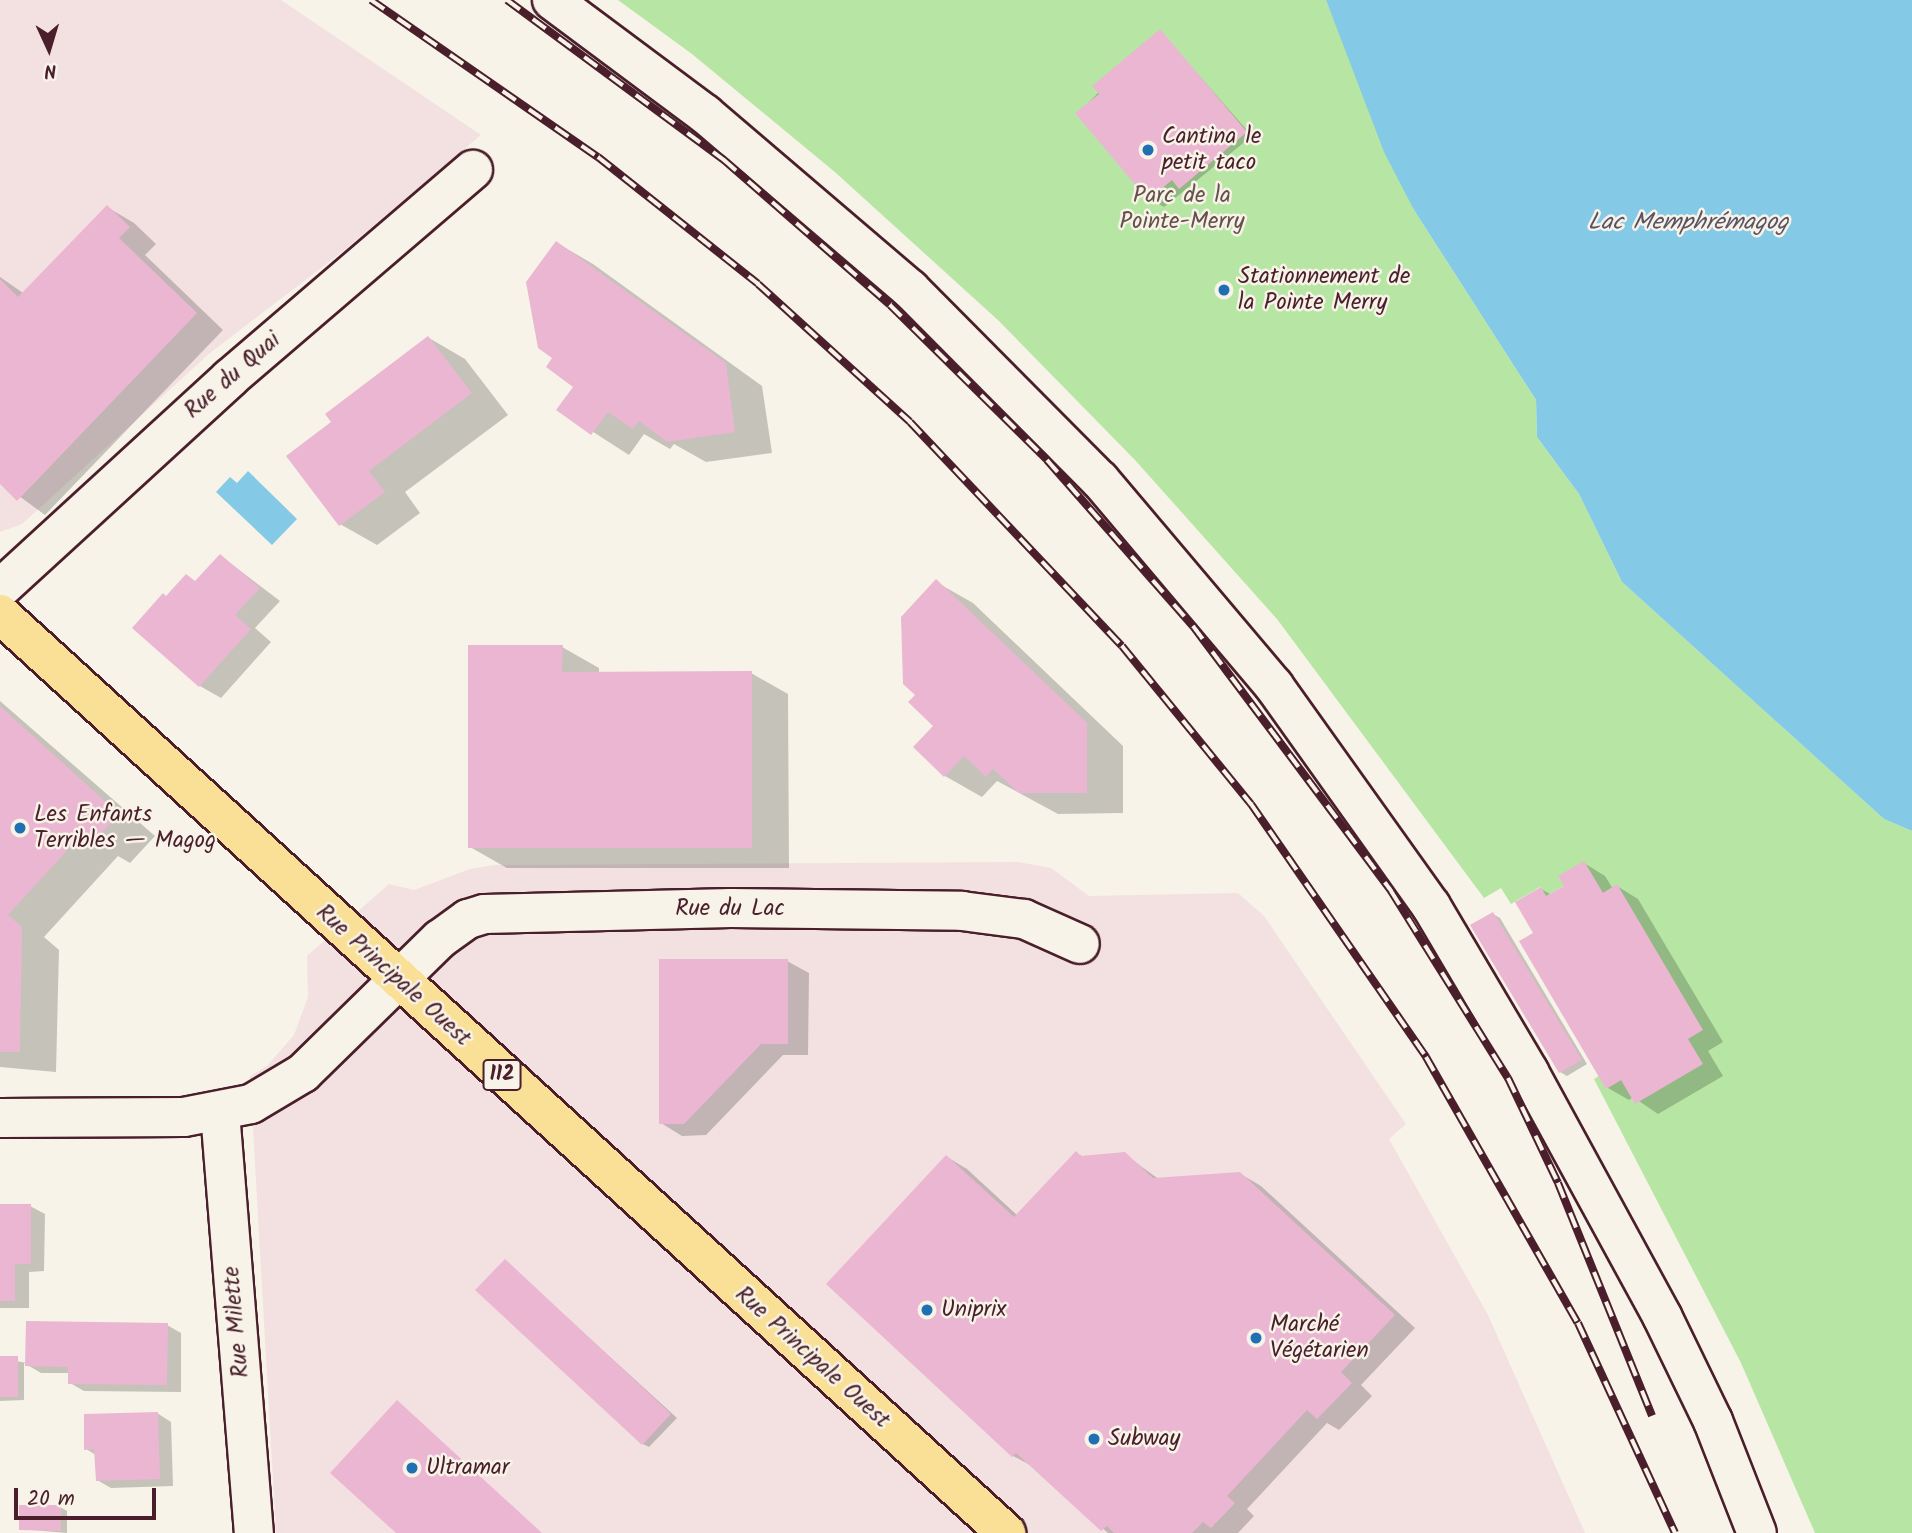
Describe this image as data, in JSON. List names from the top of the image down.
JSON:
{
  "streets": {
    "main road": ["Rue Principale Ouest", "112"],
    "street": ["Rue du Quai", "Rue du Lac", "Rue Milette"]
  },
  "crossings": [
    ["Rue du Lac", "Rue Principale Ouest"],
    ["Rue du Lac", "Rue Milette"]
  ],
  "water": ["Lac Memphrémagog"],
  "parks": ["Parc de la Pointe-Merry"],
  "places": [
    "Cantina le petit taco",
    "Stationnement de la Pointe Merry",
    "Les Enfants Terribles — Magog",
    "Uniprix",
    "Marché Végétarien",
    "Subway",
    "Ultramar"
  ],
  "scale_bar": "20 m",
  "north": "bottom"
}
